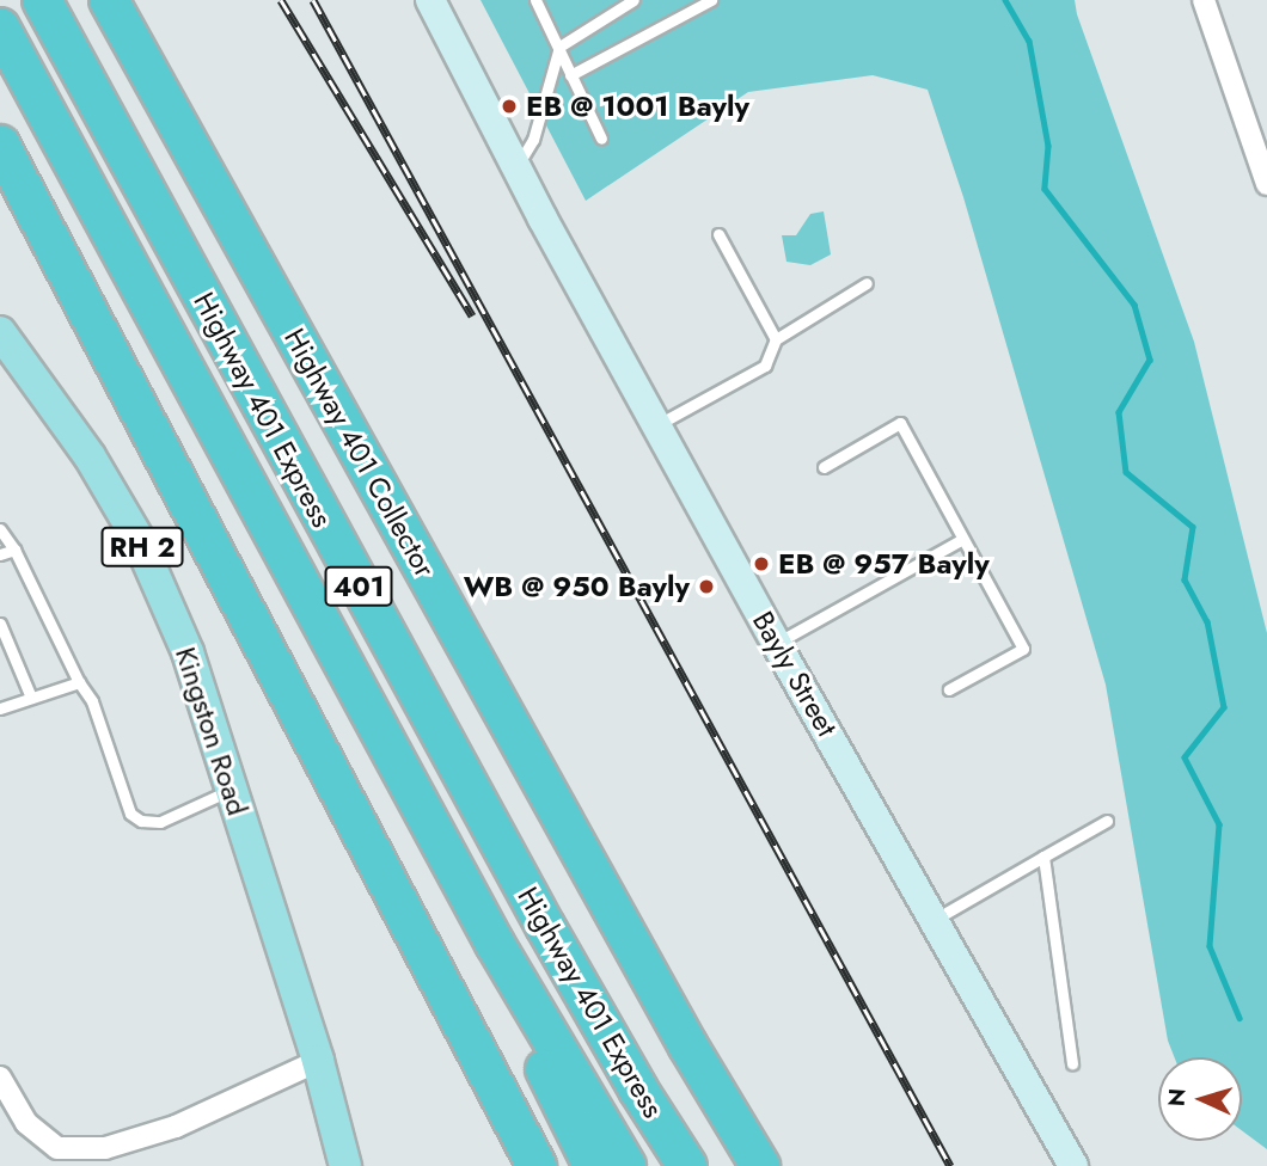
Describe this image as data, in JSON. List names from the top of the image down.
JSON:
{
  "streets": {
    "highway": ["Highway 401 Express", "Highway 401 Collector", "401"],
    "main road": ["RH 2", "Bayly Street", "Kingston Road"]
  },
  "places": ["EB @ 1001 Bayly", "EB @ 957 Bayly", "WB @ 950 Bayly"],
  "north": "left"
}
